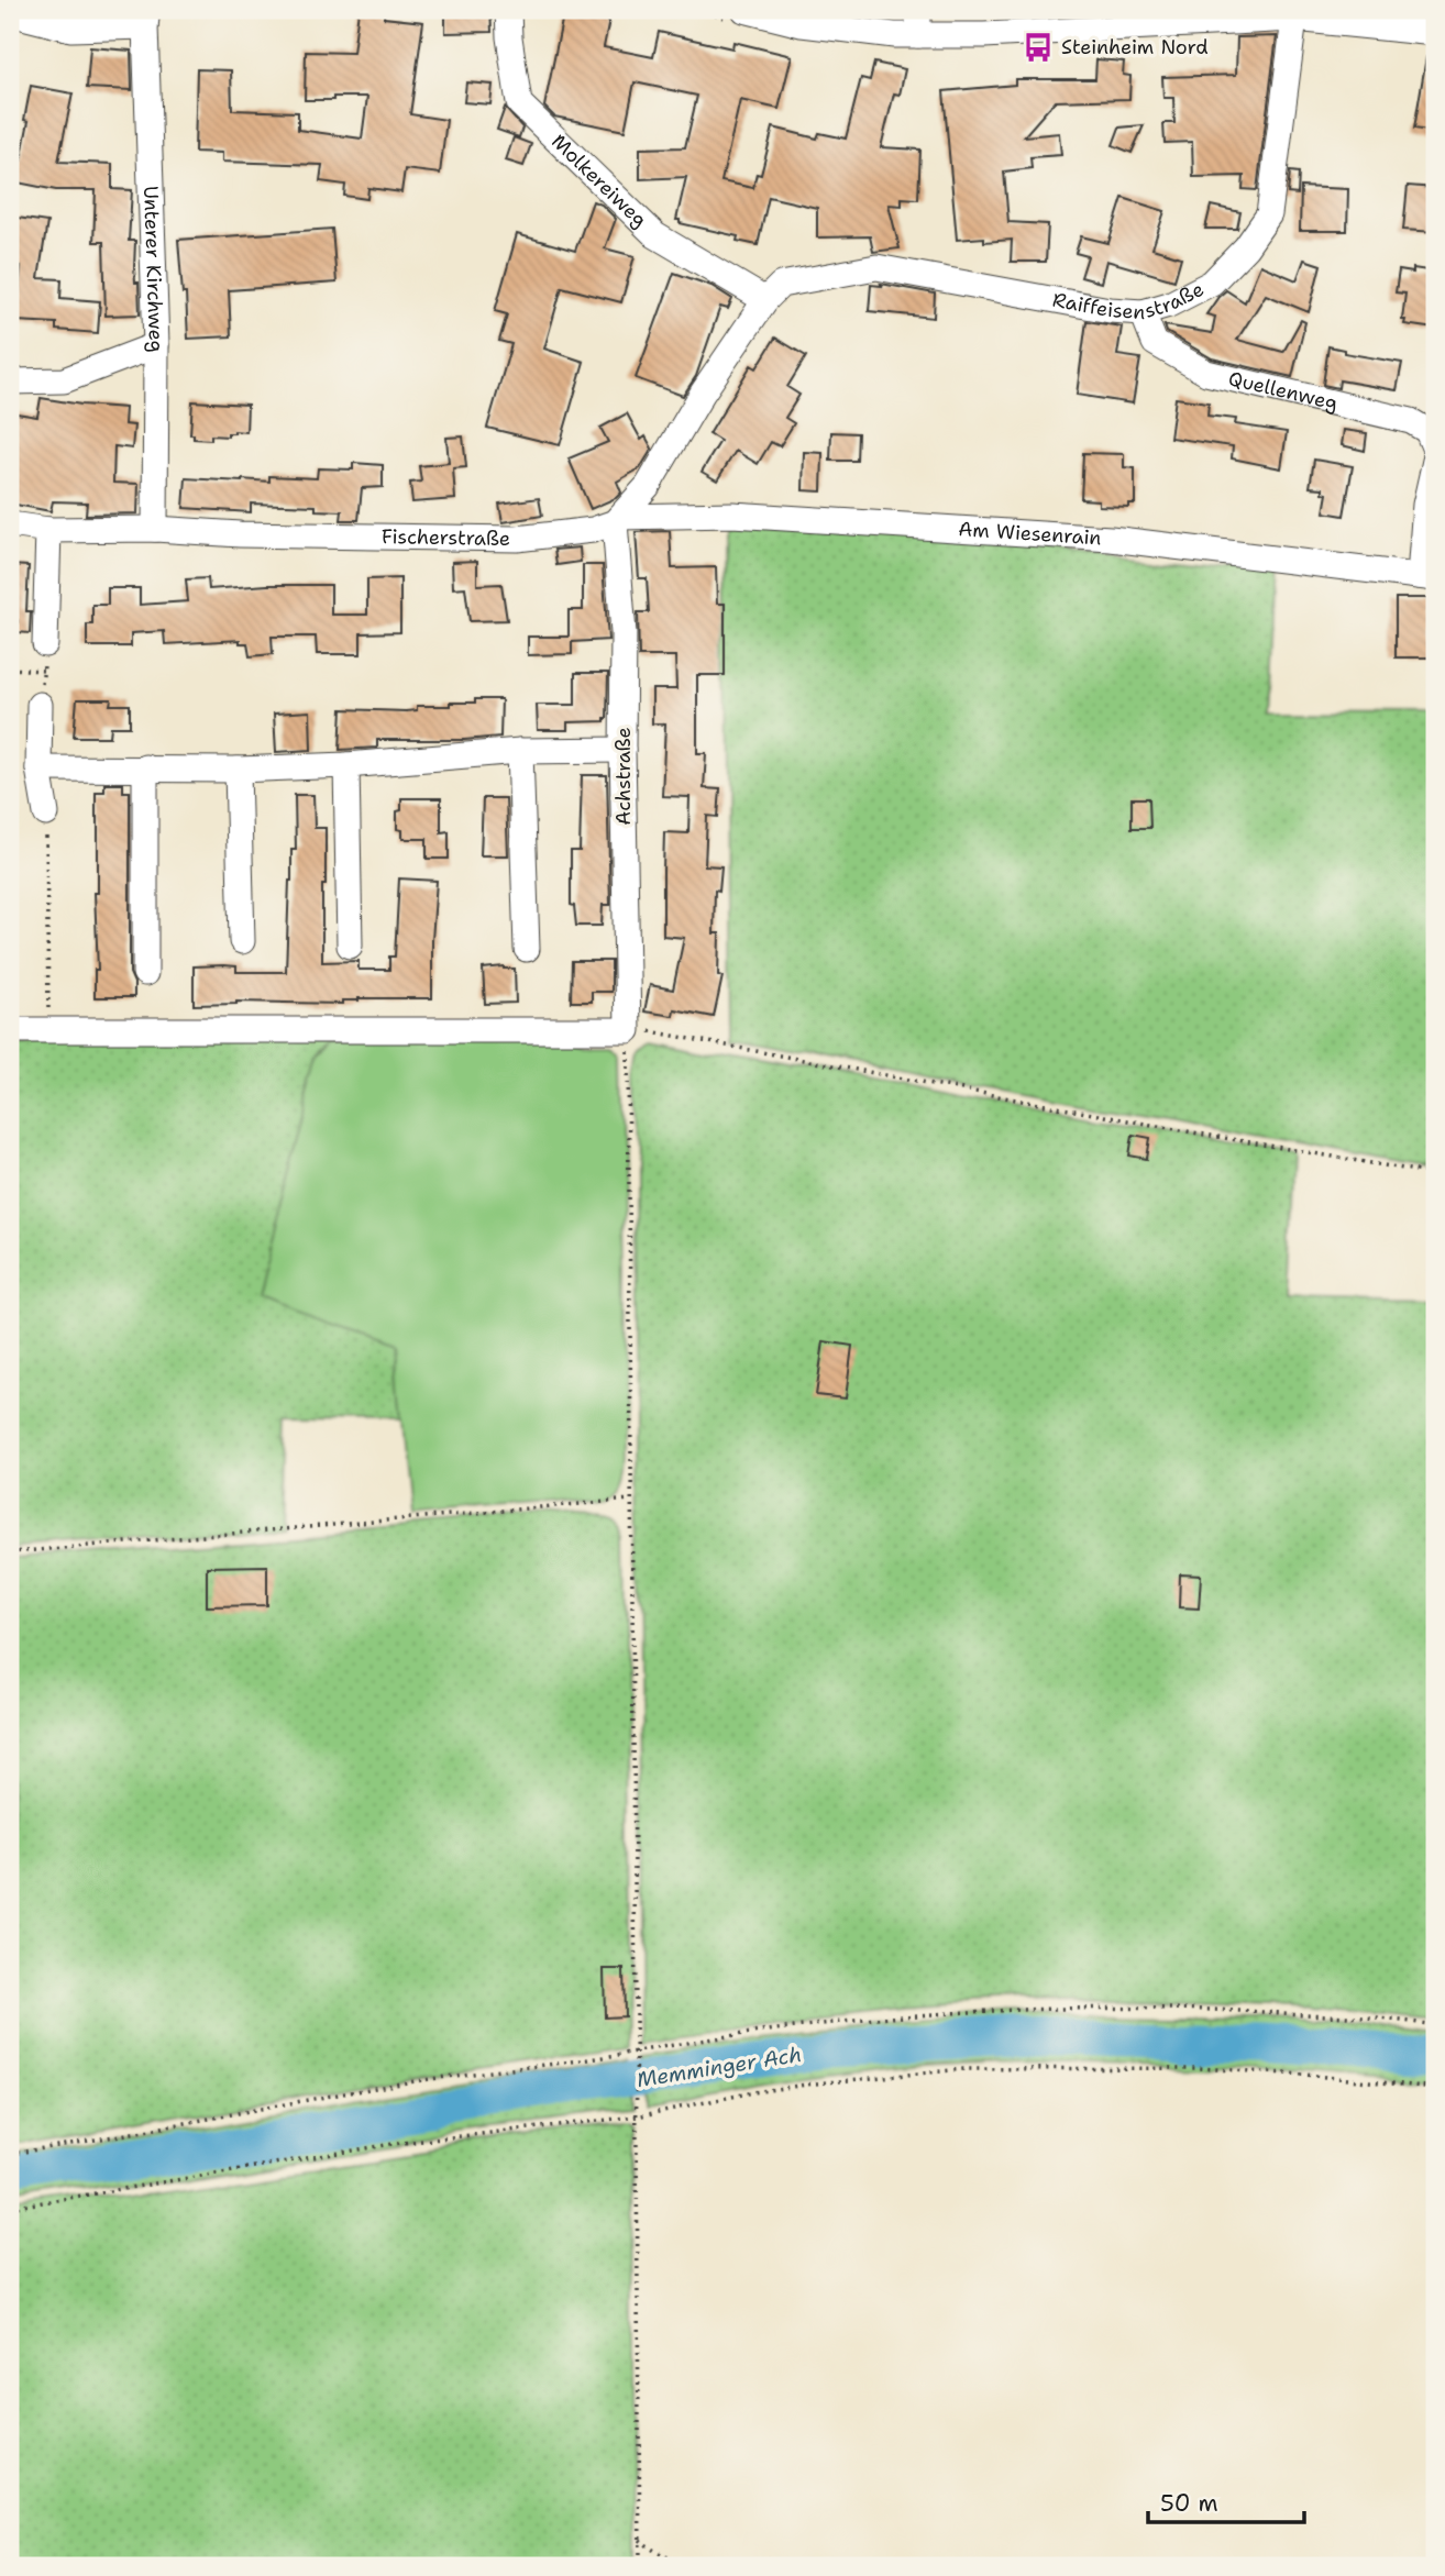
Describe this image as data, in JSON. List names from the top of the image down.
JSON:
{
  "streets": {
    "street": [
      "Molkereiweg",
      "Unterer Kirchweg",
      "Raiffeisenstraße",
      "Quellenweg",
      "Am Wiesenrain",
      "Fischerstraße",
      "Achstraße"
    ]
  },
  "crossings": [
    ["Molkereiweg", "Raiffeisenstraße"],
    ["Unterer Kirchweg", "Fischerstraße"],
    ["Raiffeisenstraße", "Quellenweg"],
    ["Am Wiesenrain", "Fischerstraße"],
    ["Am Wiesenrain", "Achstraße"],
    ["Fischerstraße", "Achstraße"]
  ],
  "water": ["Memminger Ach"],
  "places": {
    "bus stop": ["Steinheim Nord"]
  },
  "scale_bar": "50 m"
}
